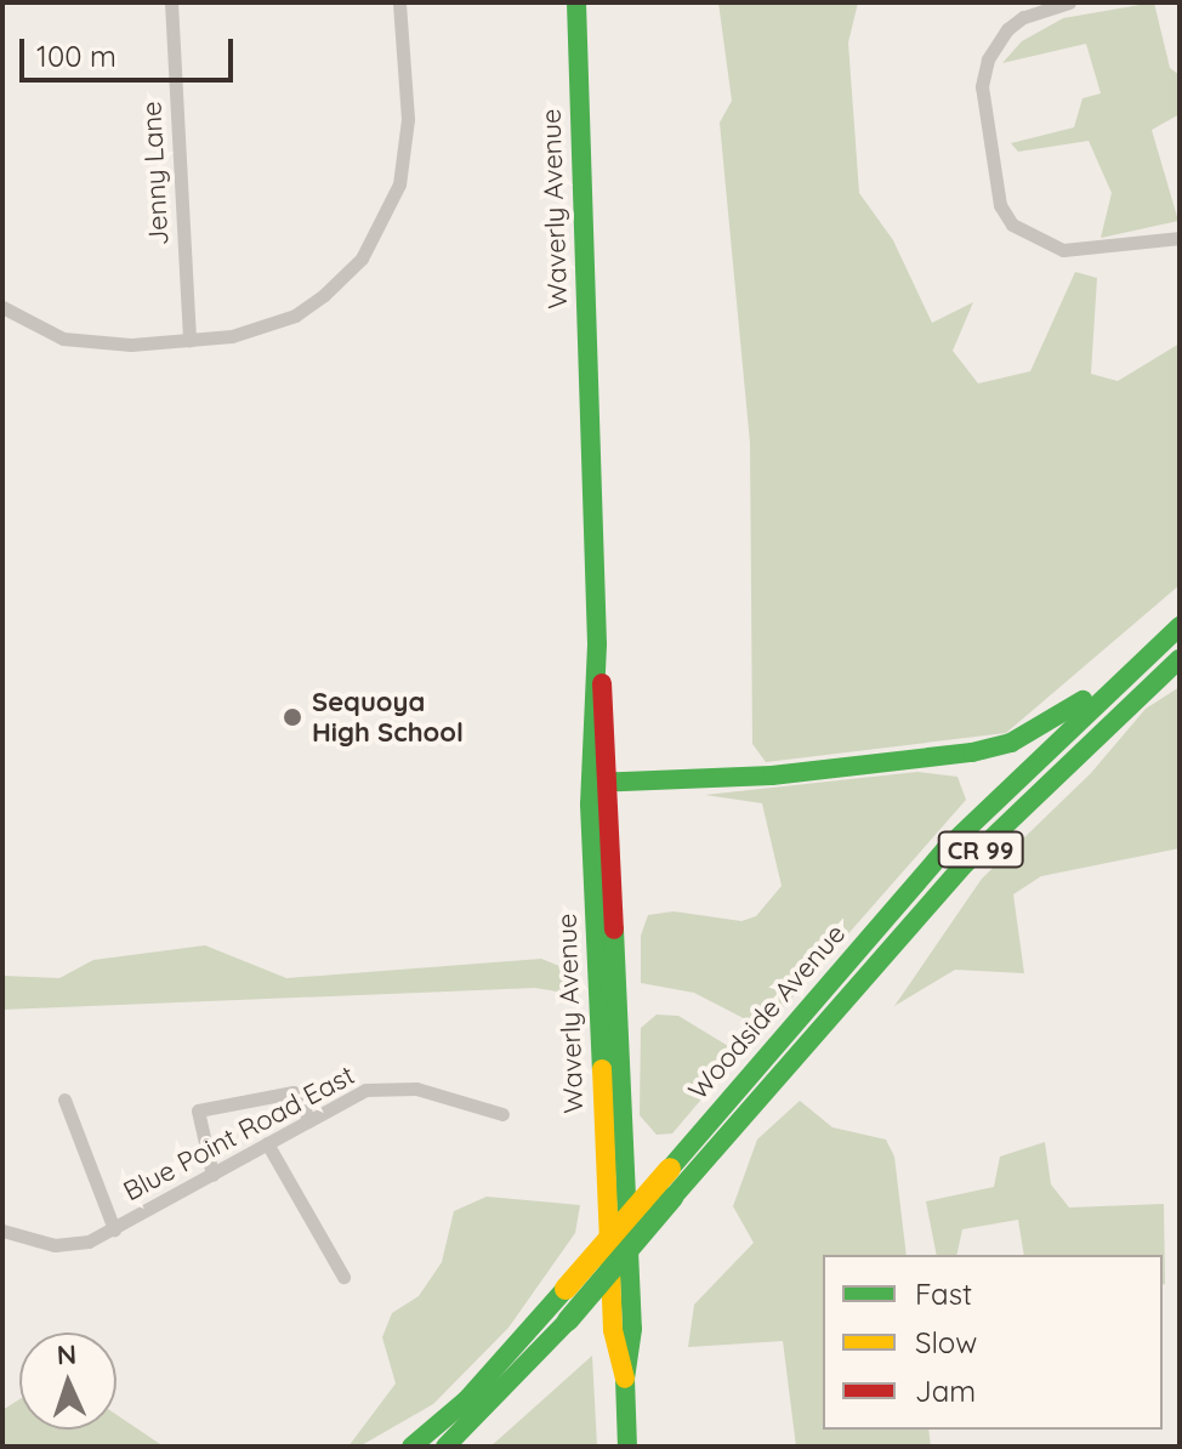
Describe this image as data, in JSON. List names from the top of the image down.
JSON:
{
  "streets": {
    "main road": ["Waverly Avenue", "CR 99", "Woodside Avenue"],
    "street": ["Jenny Lane", "Blue Point Road East"]
  },
  "places": ["Sequoya High School"],
  "legend": ["Fast", "Slow", "Jam"],
  "scale_bar": "100 m",
  "north": "top"
}
